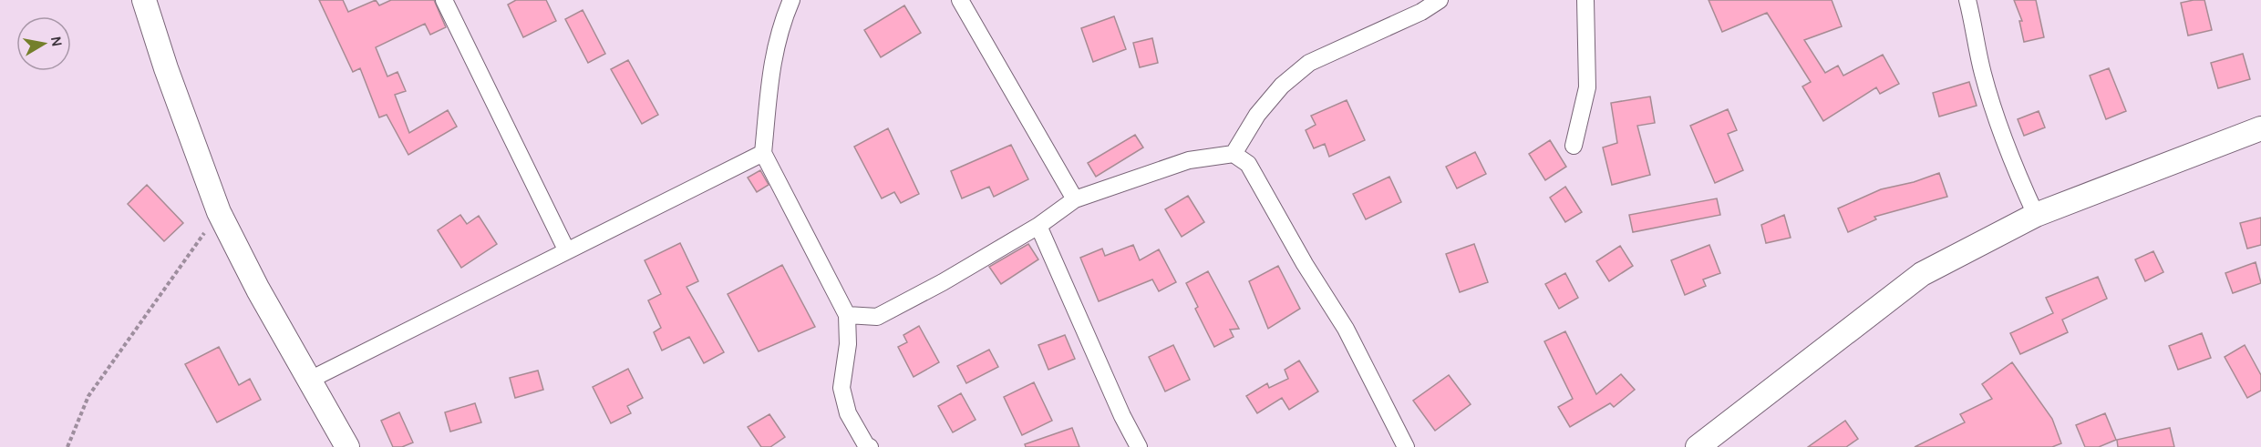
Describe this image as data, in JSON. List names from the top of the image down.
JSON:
{
  "north": "right"
}
